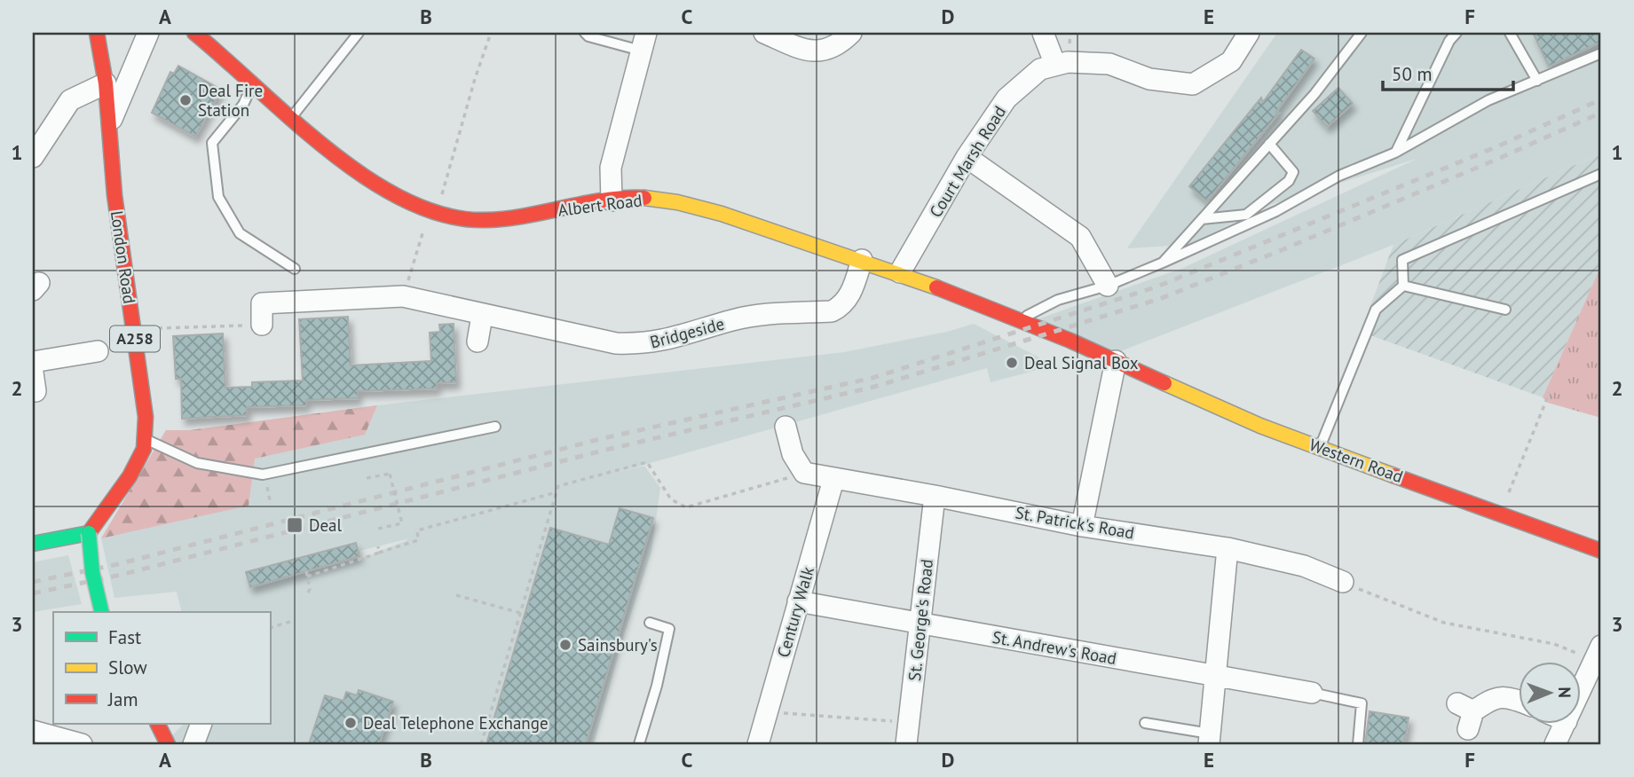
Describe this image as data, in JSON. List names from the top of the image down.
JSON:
{
  "streets": {
    "street": [
      "Court Marsh Road",
      "Albert Road",
      "London Road",
      "Bridgeside",
      "A258",
      "Western Road",
      "St. Patrick's Road",
      "Century Walk",
      "St. George's Road",
      "St. Andrew's Road"
    ]
  },
  "crossings": [
    ["Court Marsh Road", "Albert Road"],
    ["Albert Road", "Bridgeside"],
    ["Albert Road", "Western Road"],
    ["St. Patrick's Road", "Century Walk"],
    ["St. Patrick's Road", "St. George's Road"],
    ["Century Walk", "St. Andrew's Road"],
    ["St. George's Road", "St. Andrew's Road"]
  ],
  "places": {
    "other": [
      "Deal Fire Station",
      "Deal Signal Box",
      "Sainsbury's",
      "Deal Telephone Exchange"
    ],
    "transit": ["Deal"]
  },
  "legend": ["Fast", "Slow", "Jam"],
  "scale_bar": "50 m",
  "north": "right",
  "grid": {
    "columns": [
      "A",
      "B",
      "C",
      "D",
      "E",
      "F"
    ],
    "rows": ["1", "2", "3"]
  }
}
